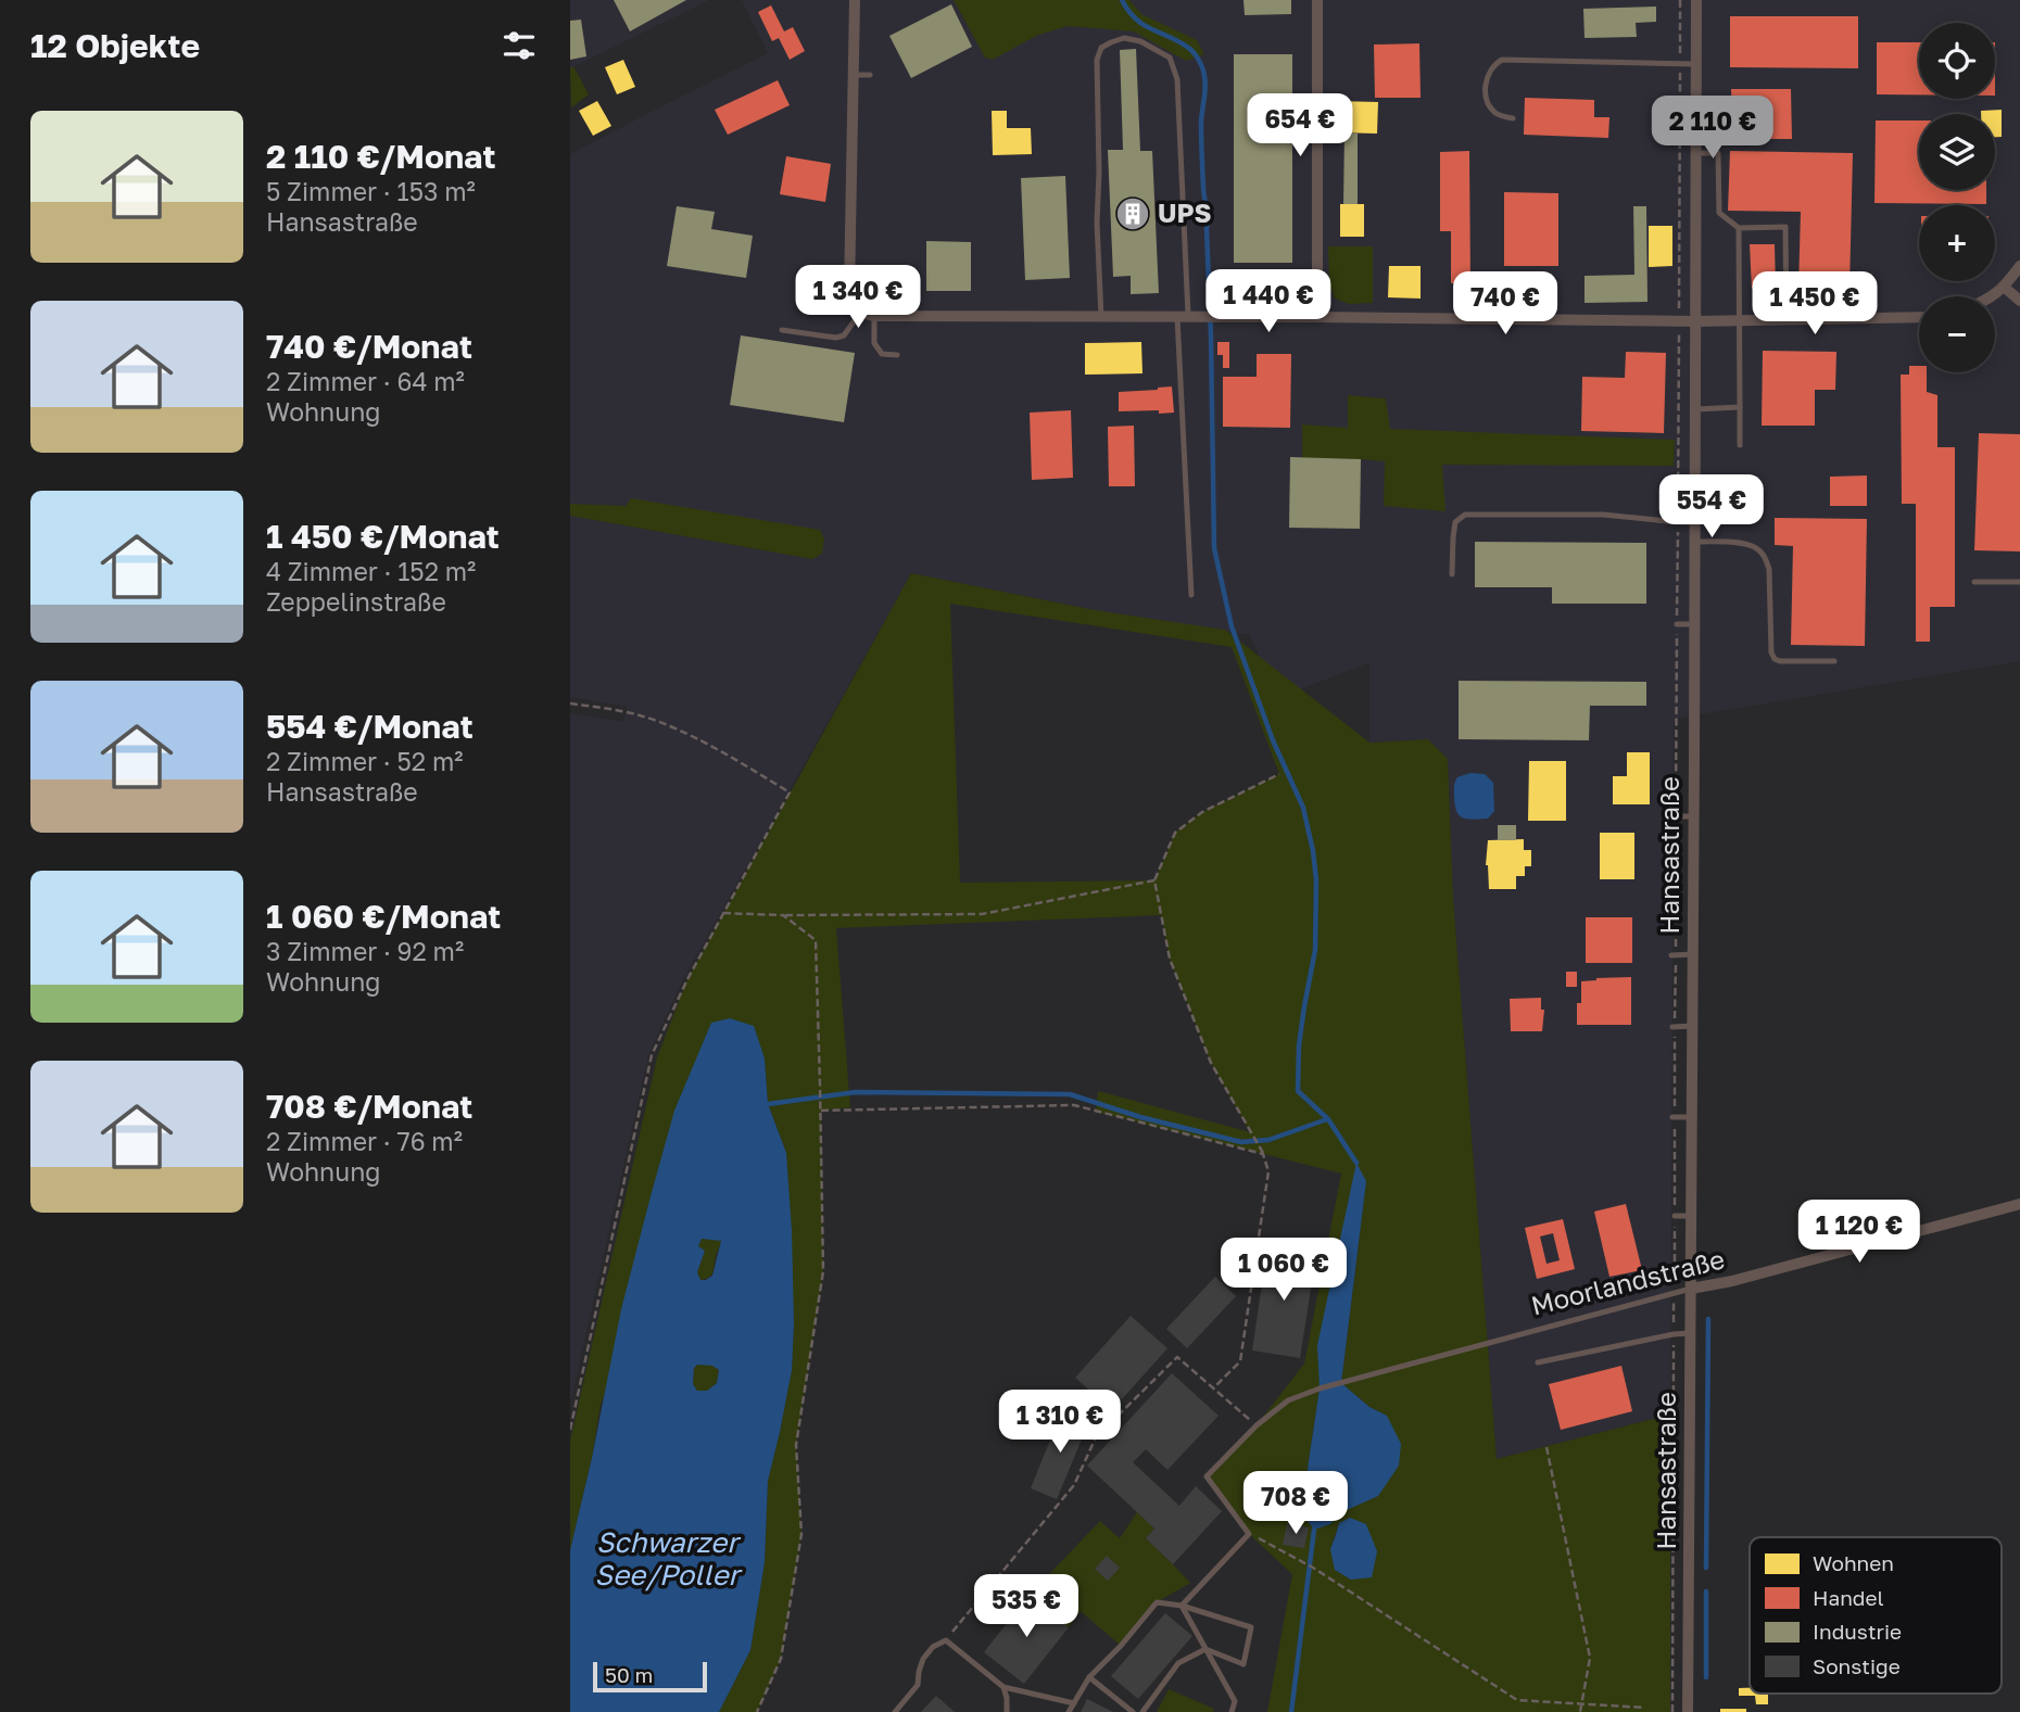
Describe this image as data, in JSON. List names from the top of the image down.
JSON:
{
  "streets": {
    "street": ["Hansastraße", "Moorlandstraße"]
  },
  "crossings": [
    ["Hansastraße", "Moorlandstraße"]
  ],
  "water": ["Schwarzer See/Poller"],
  "places": {
    "building": ["UPS"]
  },
  "legend": [
    "Wohnen",
    "Handel",
    "Industrie",
    "Sonstige"
  ],
  "scale_bar": "50 m",
  "page": {
    "heading": "12 Objekte",
    "map_buttons": ["+", "−"],
    "list": [
      {
        "name": "2 110 €/Monat",
        "note": "5 Zimmer · 153 m² · Hansastraße"
      },
      {
        "name": "740 €/Monat",
        "note": "2 Zimmer · 64 m² · Wohnung"
      },
      {
        "name": "1 450 €/Monat",
        "note": "4 Zimmer · 152 m² · Zeppelinstraße"
      },
      {
        "name": "554 €/Monat",
        "note": "2 Zimmer · 52 m² · Hansastraße"
      },
      {
        "name": "1 060 €/Monat",
        "note": "3 Zimmer · 92 m² · Wohnung"
      },
      {
        "name": "708 €/Monat",
        "note": "2 Zimmer · 76 m² · Wohnung"
      }
    ],
    "price": [
      "654 €",
      "2 110 €",
      "1 340 €",
      "1 440 €",
      "740 €",
      "1 450 €",
      "554 €",
      "1 120 €",
      "1 060 €",
      "1 310 €",
      "708 €",
      "535 €"
    ],
    "scale": "50 m"
  }
}
